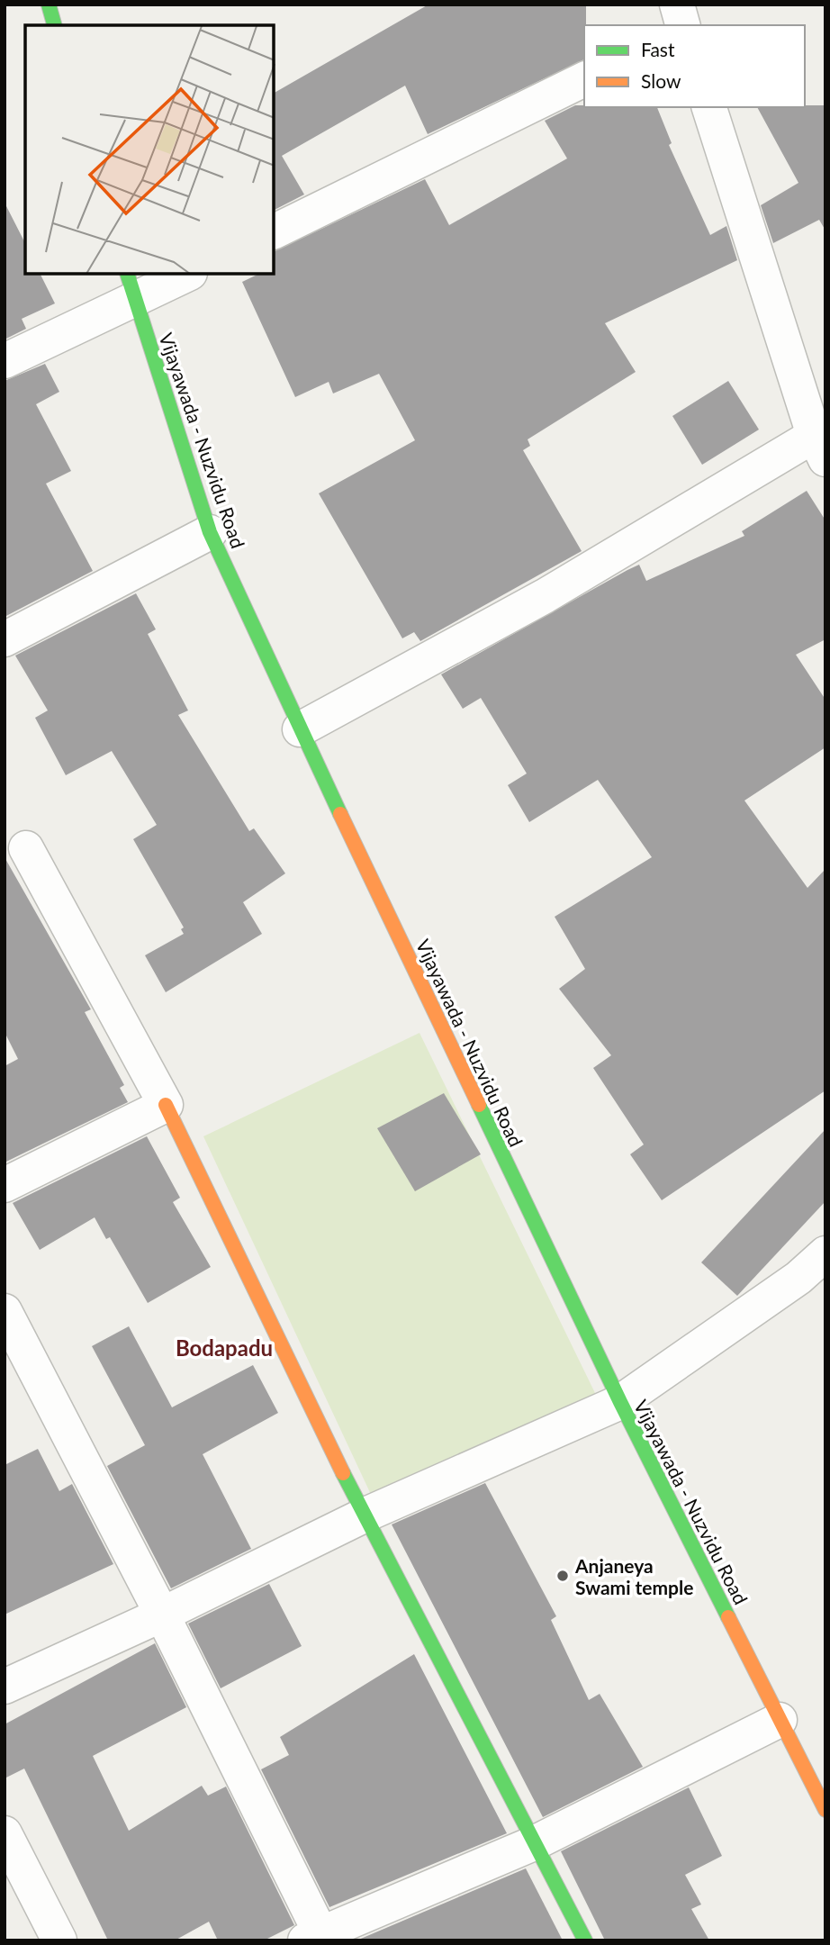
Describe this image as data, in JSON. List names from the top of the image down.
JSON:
{
  "streets": {
    "street": ["Vijayawada - Nuzvidu Road"]
  },
  "districts": ["Bodapadu"],
  "places": ["Anjaneya Swami temple"],
  "legend": ["Fast", "Slow"]
}
